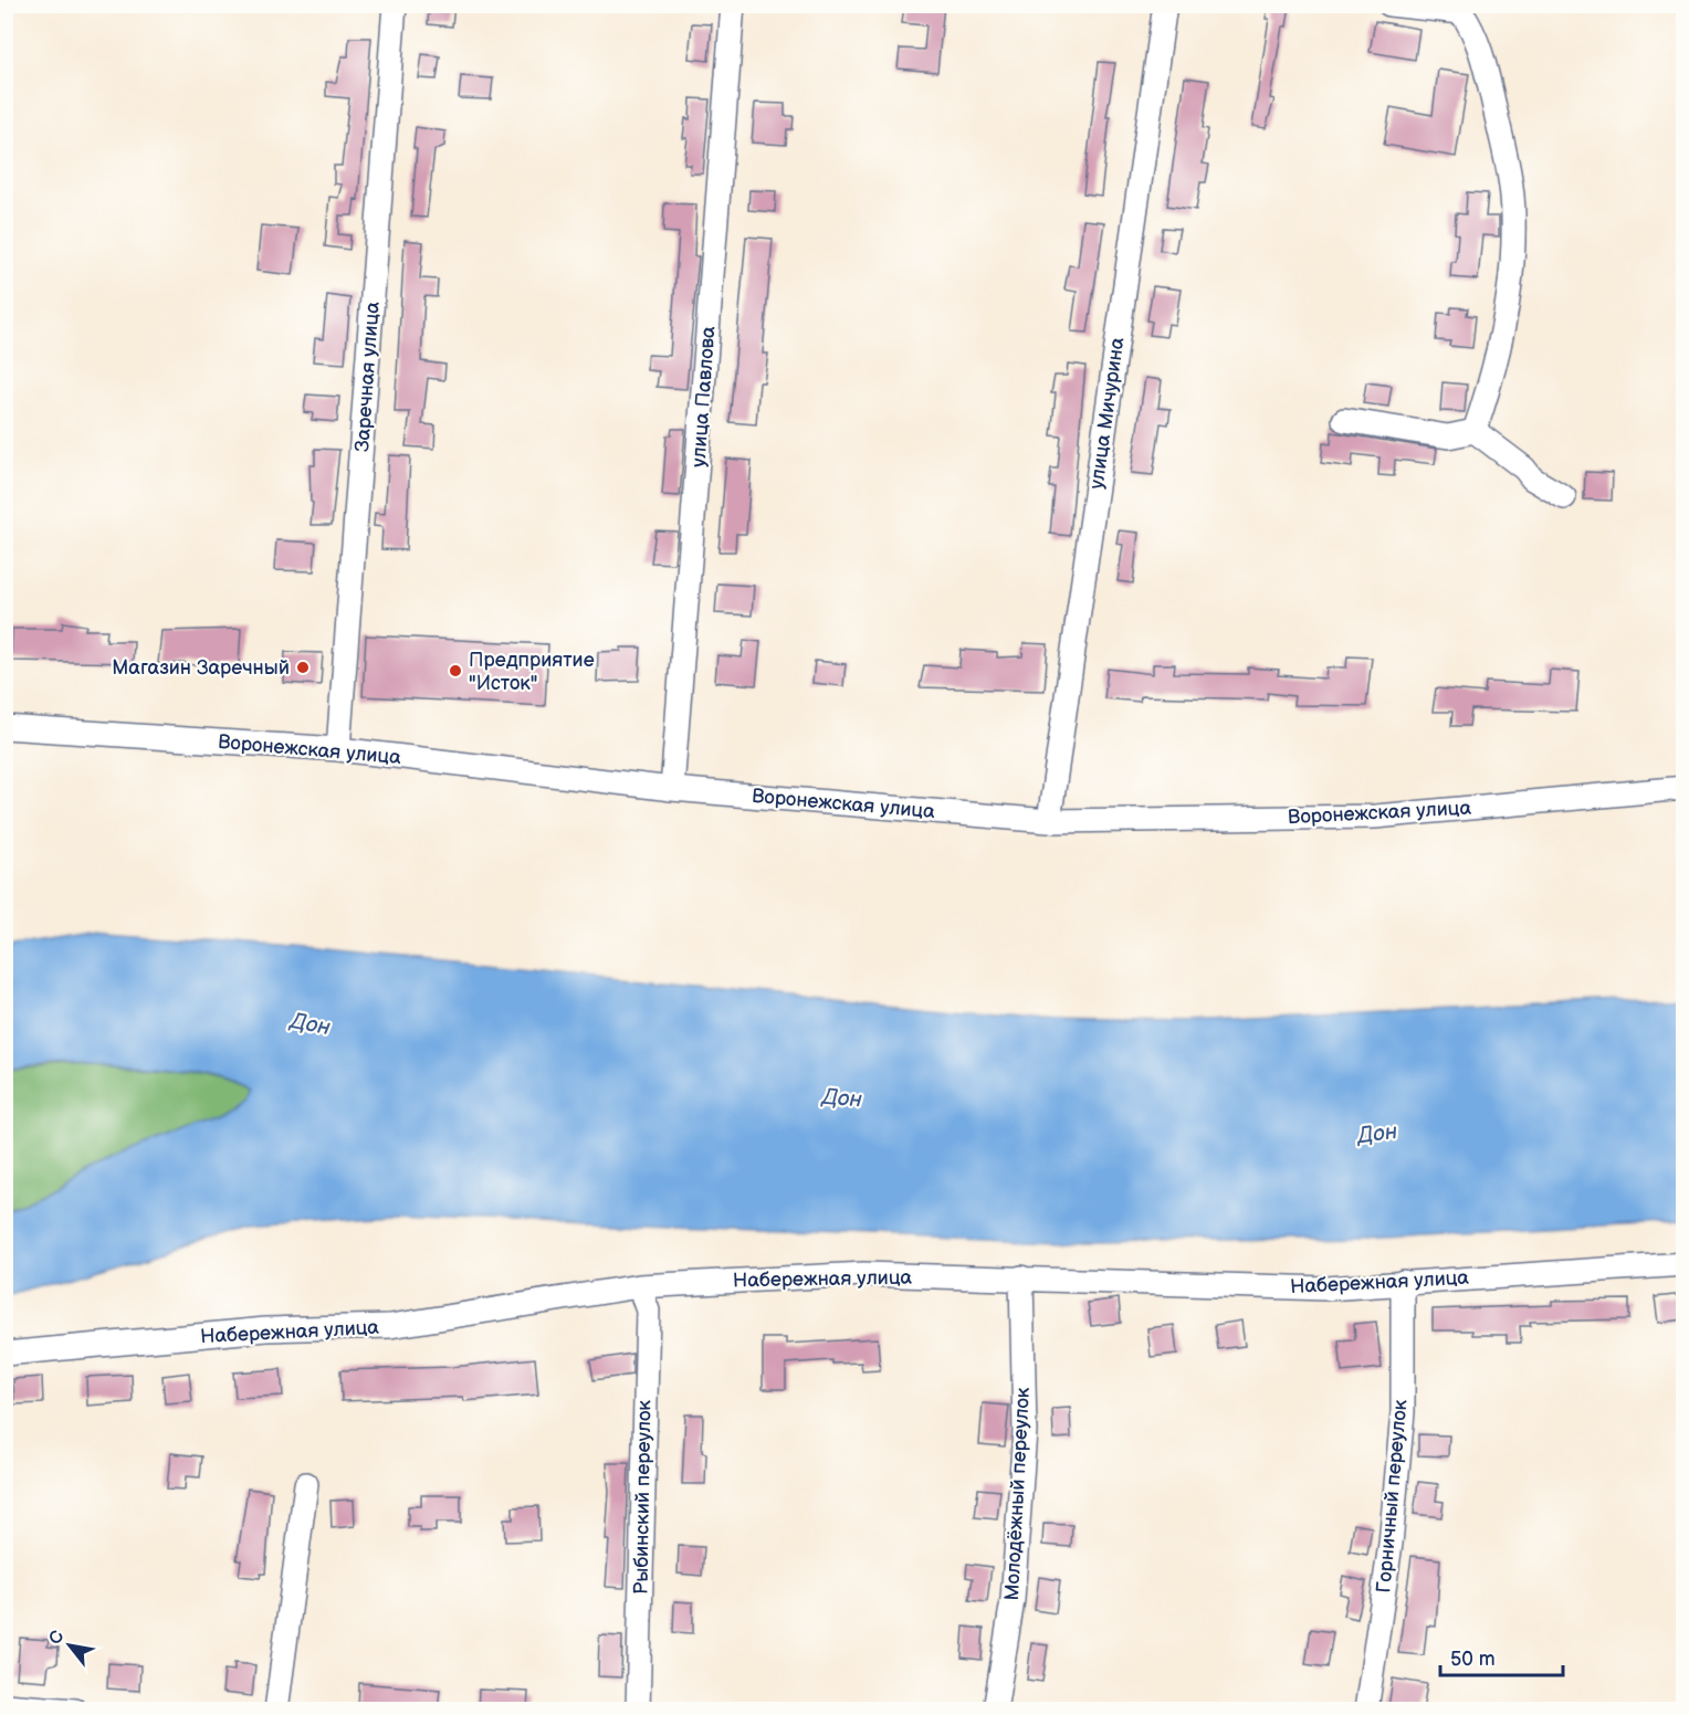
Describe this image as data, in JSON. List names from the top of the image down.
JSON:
{
  "streets": {
    "street": [
      "Заречная улица",
      "улица Павлова",
      "улица Мичурина",
      "Воронежская улица",
      "Набережная улица",
      "Молодёжный переулок",
      "Горничный переулок",
      "Рыбинский переулок"
    ]
  },
  "crossings": [
    ["Заречная улица", "Воронежская улица"],
    ["улица Павлова", "Воронежская улица"],
    ["улица Мичурина", "Воронежская улица"],
    ["Набережная улица", "Молодёжный переулок"],
    ["Набережная улица", "Горничный переулок"],
    ["Набережная улица", "Рыбинский переулок"]
  ],
  "water": ["Дон"],
  "places": ["Магазин Заречный", "Предприятие \"Исток\""],
  "scale_bar": "50 m",
  "north": "top left"
}
